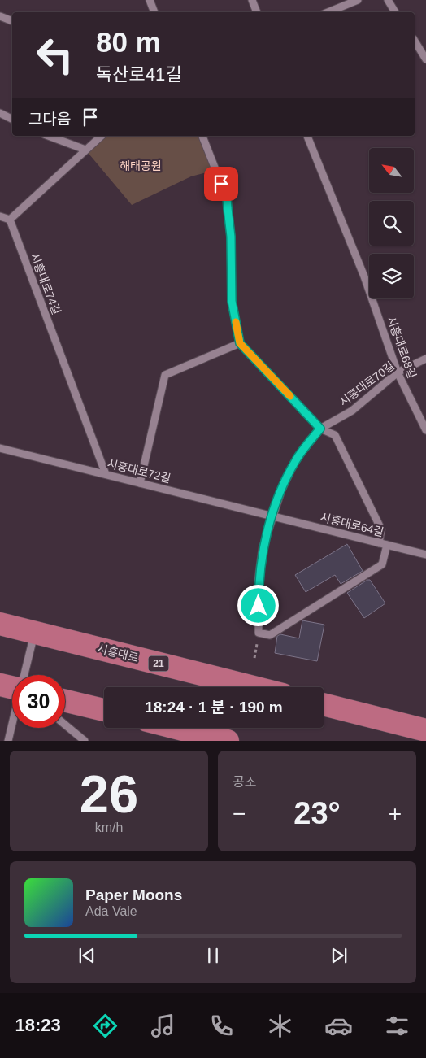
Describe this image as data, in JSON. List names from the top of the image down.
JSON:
{
  "streets": {
    "main road": ["시흥대로", "21"],
    "street": [
      "시흥대로74길",
      "시흥대로68길",
      "시흥대로70길",
      "시흥대로72길",
      "시흥대로64길"
    ]
  },
  "crossings": [
    ["시흥대로74길", "시흥대로72길"],
    ["시흥대로68길", "시흥대로70길"],
    ["시흥대로70길", "시흥대로72길"],
    ["시흥대로70길", "시흥대로64길"],
    ["시흥대로72길", "시흥대로64길"]
  ],
  "parks": ["해태공원"],
  "north": "top left",
  "page": {
    "turn": ["80 m", "독산로41길"],
    "then": "그다음",
    "limit": "30",
    "trip": "18:24 · 1 분 · 190 m",
    "tile": [
      ["26", "km/h"],
      "공조"
    ],
    "heat": ["−", "23°", "+"],
    "song": ["Paper Moons", "Ada Vale"],
    "tabs": "18:23"
  }
}
